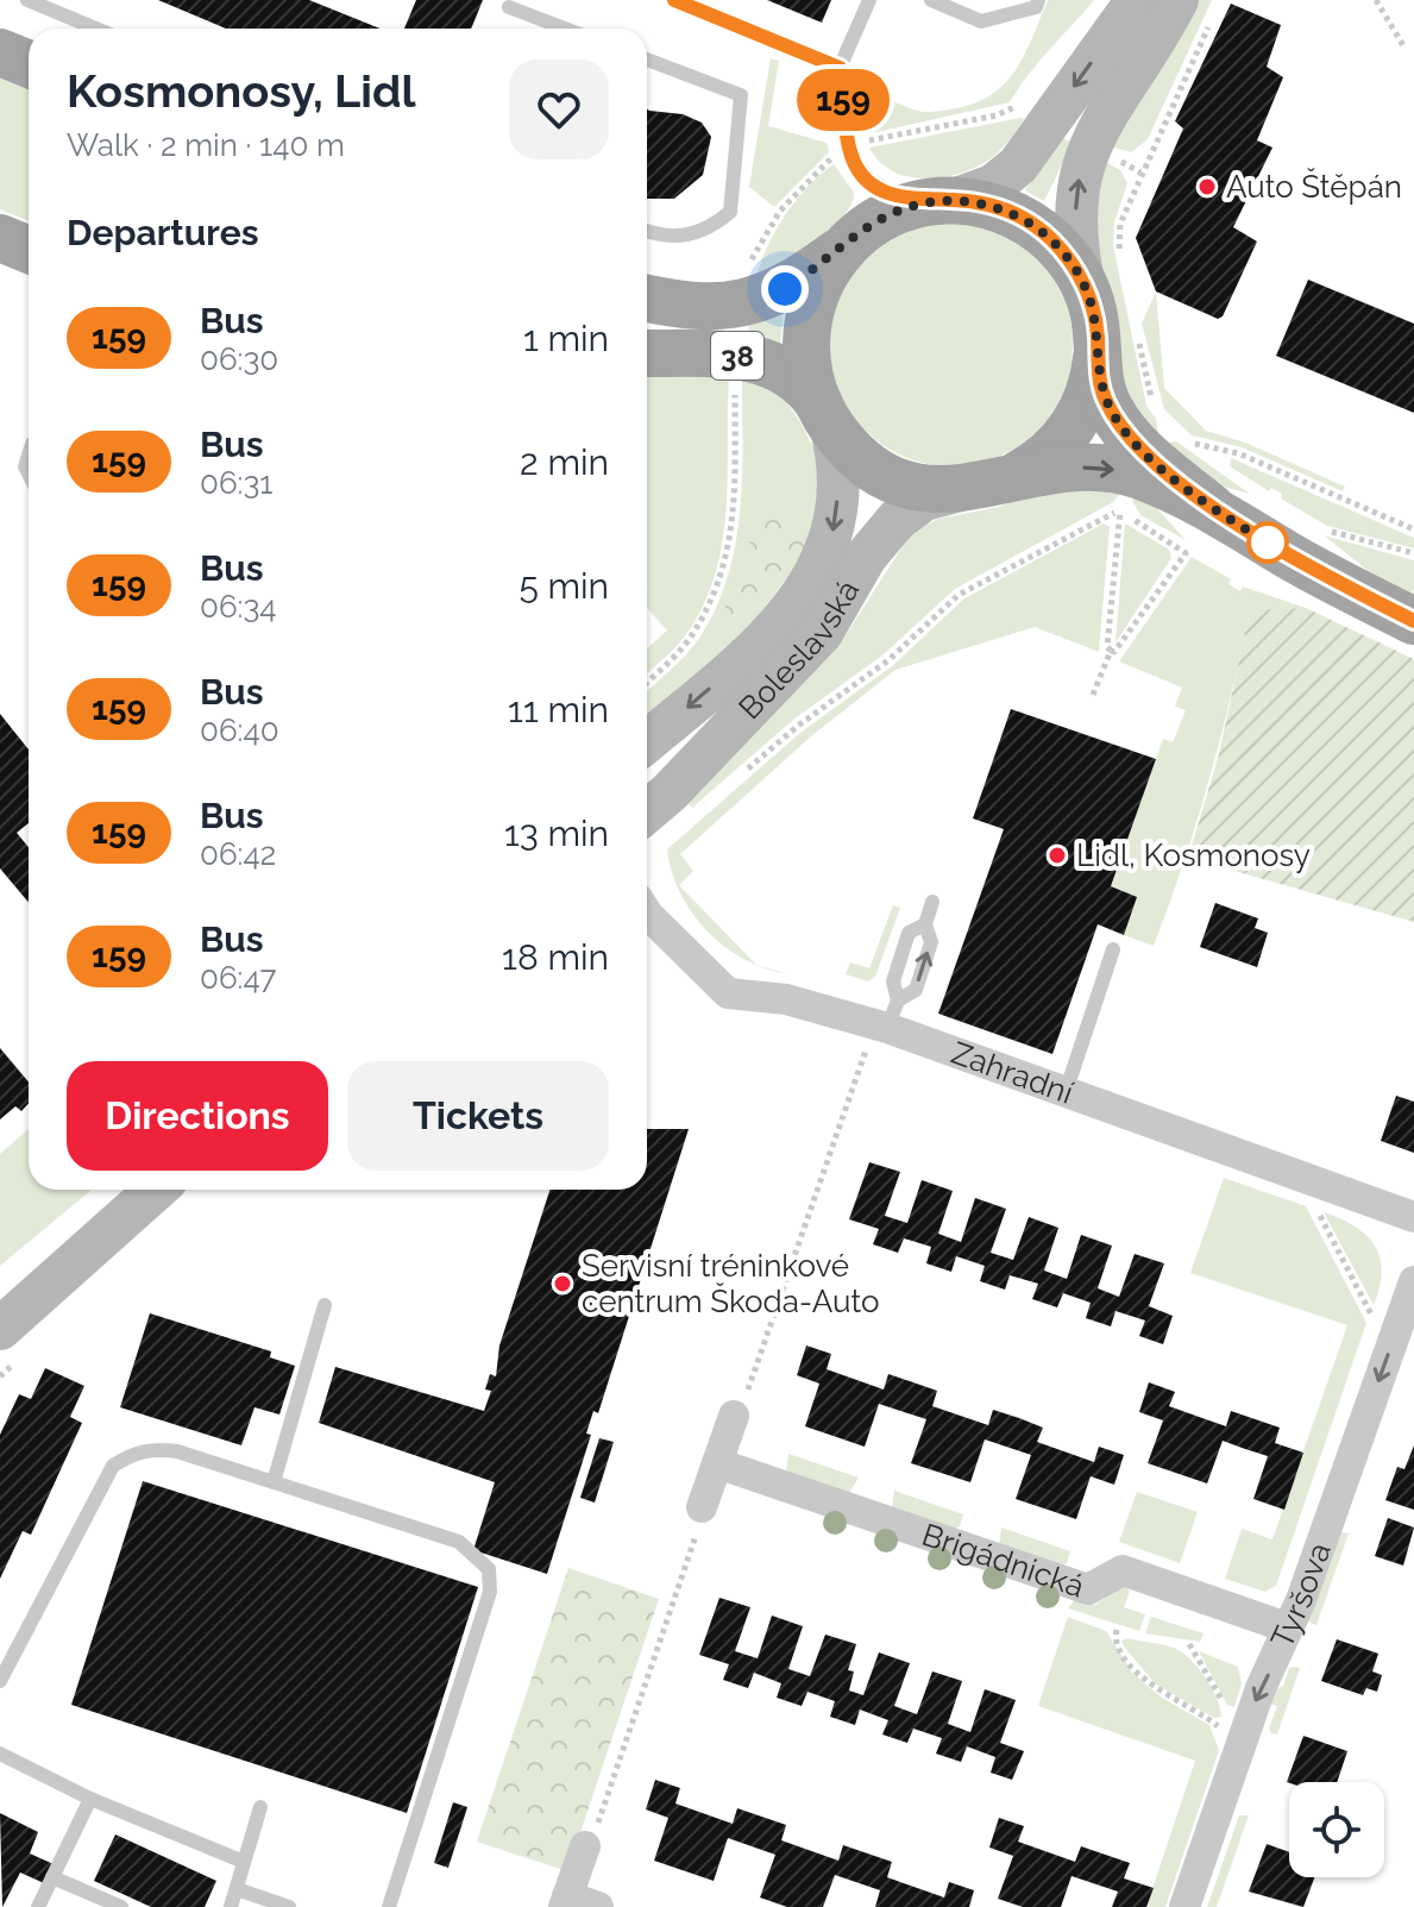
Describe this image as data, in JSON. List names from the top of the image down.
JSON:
{
  "streets": {
    "main road": ["38"],
    "street": [
      "Boleslavská",
      "Zahradní",
      "Brigádnická",
      "Tyršova"
    ]
  },
  "crossings": [
    ["38", "Boleslavská"],
    ["Brigádnická", "Tyršova"]
  ],
  "one_way": ["Tyršova"],
  "places": ["Auto Štěpán", "Lidl, Kosmonosy", "Servisní tréninkové centrum Škoda-Auto"],
  "lines": ["bus line 159"],
  "page": {
    "on_map": "159",
    "heading": [
      ["Kosmonosy, Lidl", "Walk · 2 min · 140 m"],
      "Departures"
    ],
    "list": [
      {
        "mark": "159",
        "name": "Bus",
        "note": "06:30",
        "value": "1 min"
      },
      {
        "mark": "159",
        "name": "Bus",
        "note": "06:31",
        "value": "2 min"
      },
      {
        "mark": "159",
        "name": "Bus",
        "note": "06:34",
        "value": "5 min"
      },
      {
        "mark": "159",
        "name": "Bus",
        "note": "06:40",
        "value": "11 min"
      },
      {
        "mark": "159",
        "name": "Bus",
        "note": "06:42",
        "value": "13 min"
      },
      {
        "mark": "159",
        "name": "Bus",
        "note": "06:47",
        "value": "18 min"
      }
    ],
    "buttons": ["Directions", "Tickets"]
  }
}
